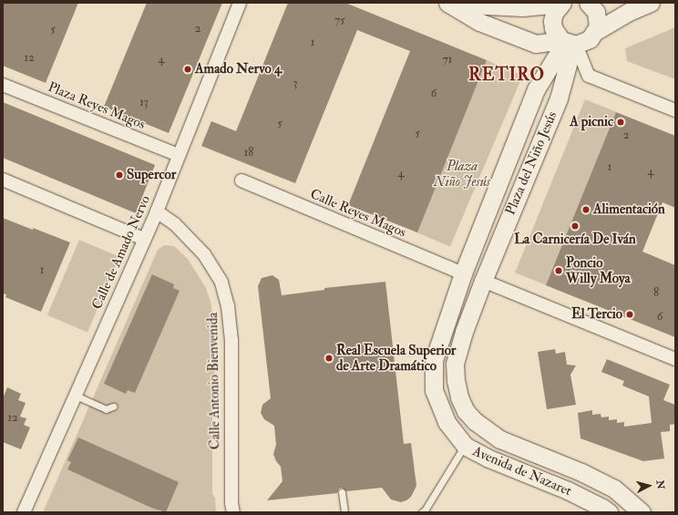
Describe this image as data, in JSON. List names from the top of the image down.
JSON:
{
  "streets": {
    "main road": ["Plaza del Niño Jesús", "Avenida de Nazaret"],
    "street": [
      "Plaza Reyes Magos",
      "Calle Reyes Magos",
      "Calle de Amado Nervo",
      "Calle Antonio Bienvenida"
    ]
  },
  "crossings": [
    ["Plaza Reyes Magos", "Calle de Amado Nervo"],
    ["Plaza del Niño Jesús", "Calle Reyes Magos"],
    ["Plaza del Niño Jesús", "Avenida de Nazaret"],
    ["Calle Reyes Magos", "Avenida de Nazaret"],
    ["Calle de Amado Nervo", "Calle Antonio Bienvenida"]
  ],
  "districts": ["RETIRO"],
  "parks": ["Plaza Niño Jesús"],
  "places": [
    "Amado Nervo 4",
    "A picnic",
    "Supercor",
    "Alimentación",
    "La Carnicería De Iván",
    "Poncio Willy Moya",
    "El Tercio",
    "Real Escuela Superior de Arte Dramático"
  ],
  "house_numbers": [
    "75",
    "2",
    "5",
    "1",
    "12",
    "4",
    "71",
    "3",
    "6",
    "13",
    "5",
    "5",
    "2",
    "18",
    "1",
    "4",
    "4",
    "1",
    "8",
    "6",
    "12"
  ],
  "north": "right"
}
